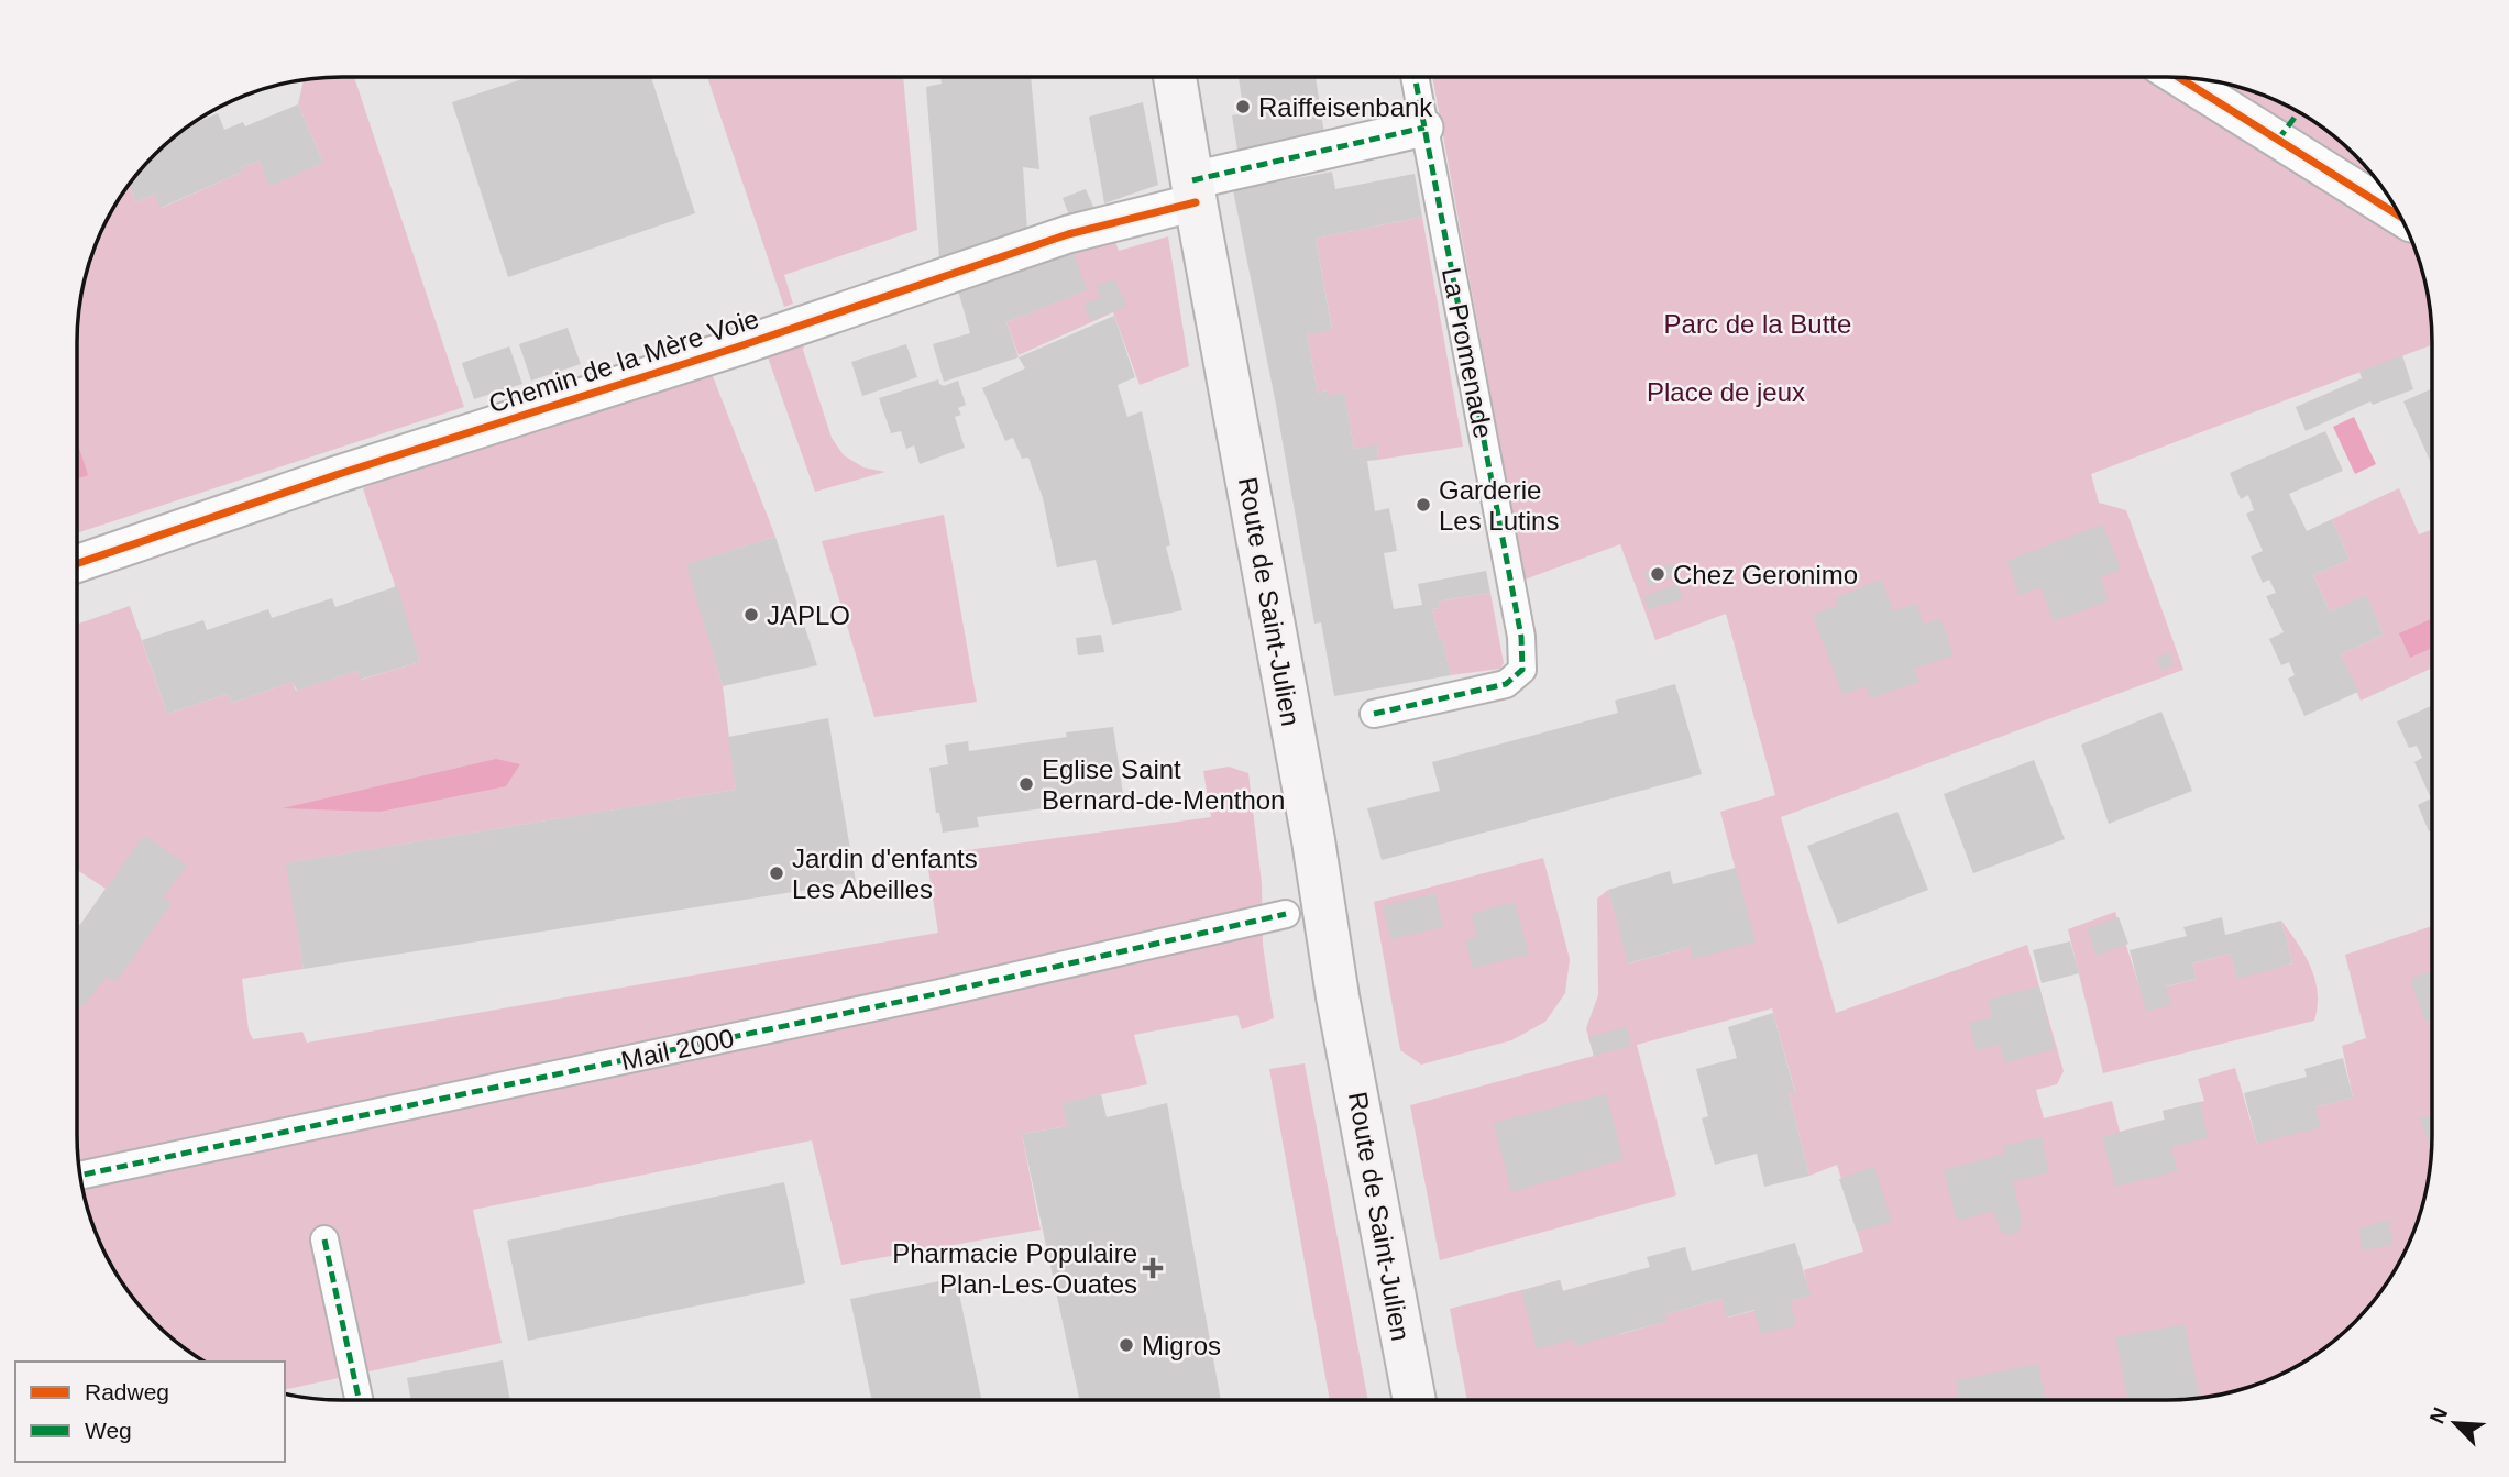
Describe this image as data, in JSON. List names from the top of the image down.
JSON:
{
  "streets": {
    "main road": ["Route de Saint-Julien"],
    "street": ["La Promenade", "Chemin de la Mère Voie", "Mail 2000"]
  },
  "crossings": [
    ["La Promenade", "Chemin de la Mère Voie"],
    ["Chemin de la Mère Voie", "Route de Saint-Julien"]
  ],
  "parks": ["Parc de la Butte", "Place de jeux"],
  "places": {
    "other": [
      "Raiffeisenbank",
      "Garderie Les Lutins",
      "Chez Geronimo",
      "JAPLO",
      "Eglise Saint Bernard-de-Menthon",
      "Jardin d'enfants Les Abeilles",
      "Migros"
    ],
    "health": ["Pharmacie Populaire Plan-Les-Ouates"]
  },
  "legend": ["Radweg", "Weg"],
  "north": "top left"
}
